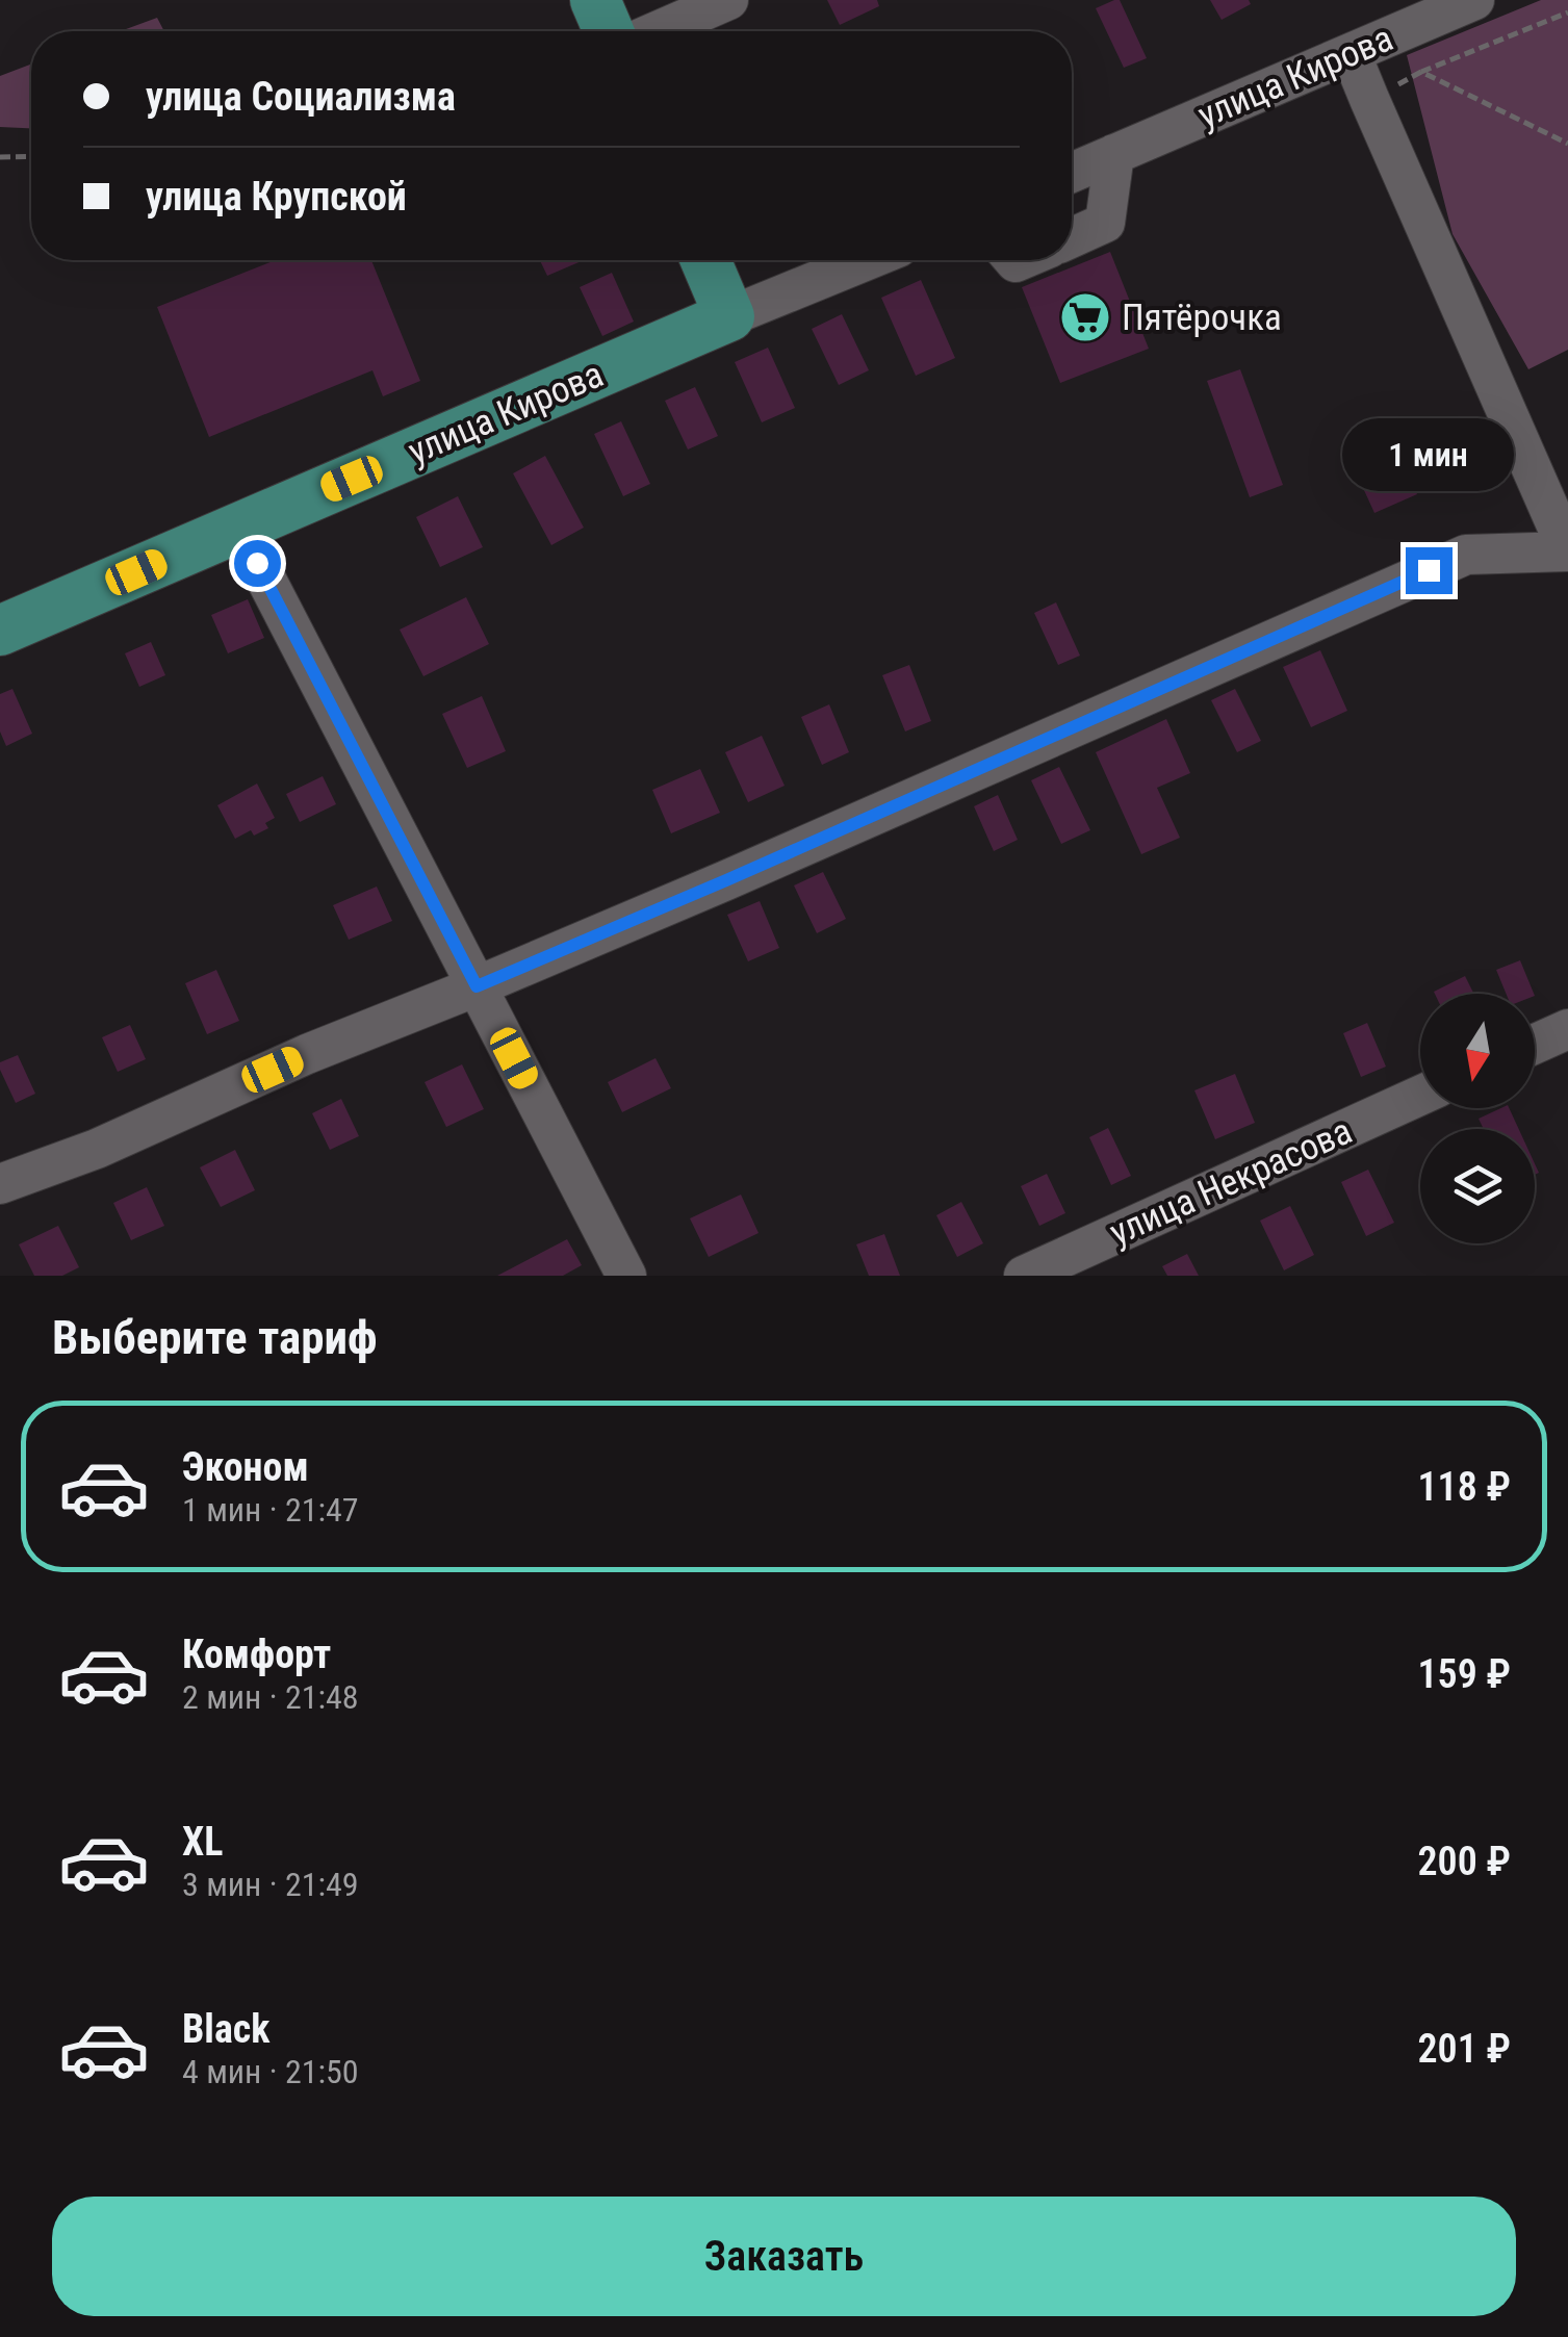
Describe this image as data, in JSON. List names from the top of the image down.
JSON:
{
  "streets": {
    "main road": ["улица Кирова"],
    "street": ["улица Некрасова"]
  },
  "places": {
    "supermarket": ["Пятёрочка"]
  },
  "north": "bottom",
  "page": {
    "banner": ["улица Социализма", "улица Крупской"],
    "bubble": "1 мин",
    "heading": "Выберите тариф",
    "list": [
      {
        "name": "Эконом",
        "note": "1 мин · 21:47",
        "value": "118 ₽"
      },
      {
        "name": "Комфорт",
        "note": "2 мин · 21:48",
        "value": "159 ₽"
      },
      {
        "name": "XL",
        "note": "3 мин · 21:49",
        "value": "200 ₽"
      },
      {
        "name": "Black",
        "note": "4 мин · 21:50",
        "value": "201 ₽"
      }
    ],
    "buttons": "Заказать"
  }
}
